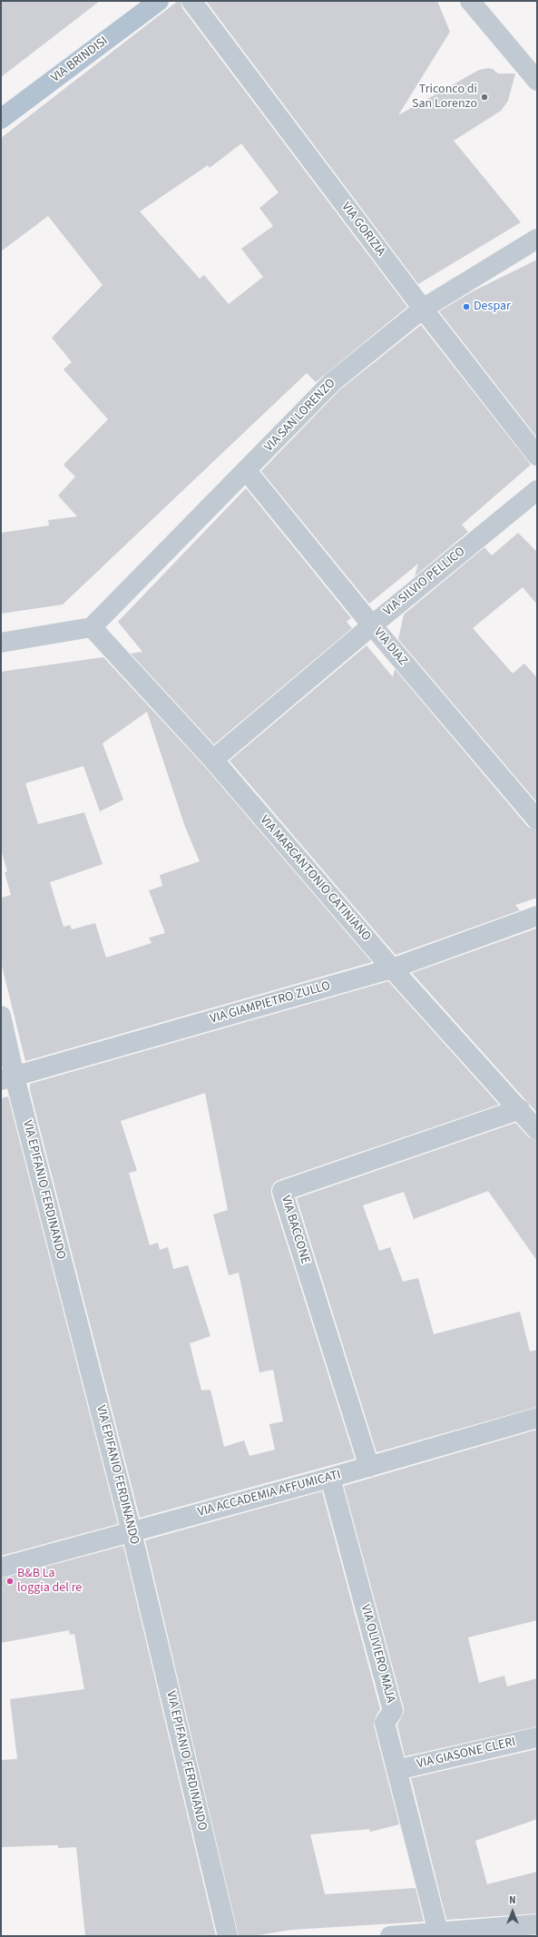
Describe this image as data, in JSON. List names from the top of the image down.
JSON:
{
  "streets": {
    "main road": ["VIA BRINDISI"],
    "street": [
      "VIA GORIZIA",
      "VIA SAN LORENZO",
      "VIA SILVIO PELLICO",
      "VIA DIAZ",
      "VIA MARCANTONIO CATINIANO",
      "VIA GIAMPIETRO ZULLO",
      "VIA EPIFANIO FERDINANDO",
      "VIA BACCONE",
      "VIA ACCADEMIA AFFUMICATI",
      "VIA OLIVIERO MAJA",
      "VIA GIASONE CLERI"
    ]
  },
  "crossings": [
    ["VIA GORIZIA", "VIA SAN LORENZO"],
    ["VIA SAN LORENZO", "VIA DIAZ"],
    ["VIA SAN LORENZO", "VIA MARCANTONIO CATINIANO"],
    ["VIA SILVIO PELLICO", "VIA DIAZ"],
    ["VIA SILVIO PELLICO", "VIA MARCANTONIO CATINIANO"],
    ["VIA MARCANTONIO CATINIANO", "VIA GIAMPIETRO ZULLO"],
    ["VIA MARCANTONIO CATINIANO", "VIA BACCONE"],
    ["VIA GIAMPIETRO ZULLO", "VIA EPIFANIO FERDINANDO"],
    ["VIA EPIFANIO FERDINANDO", "VIA ACCADEMIA AFFUMICATI"],
    ["VIA BACCONE", "VIA ACCADEMIA AFFUMICATI"],
    ["VIA ACCADEMIA AFFUMICATI", "VIA OLIVIERO MAJA"],
    ["VIA OLIVIERO MAJA", "VIA GIASONE CLERI"]
  ],
  "places": ["Triconco di San Lorenzo", "Despar", "B&B La loggia del re"],
  "north": "top"
}
